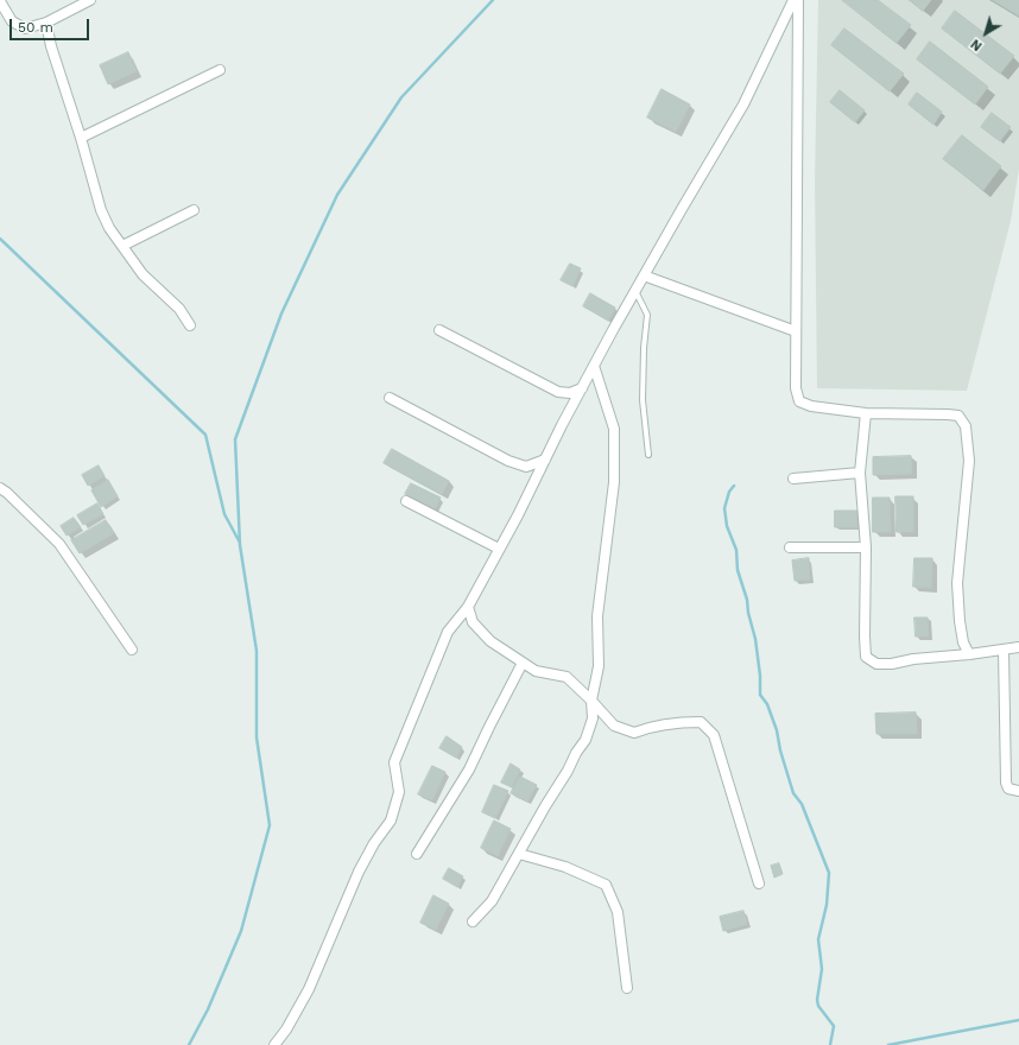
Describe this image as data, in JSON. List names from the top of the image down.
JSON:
{
  "scale_bar": "50 m",
  "north": "bottom left"
}
